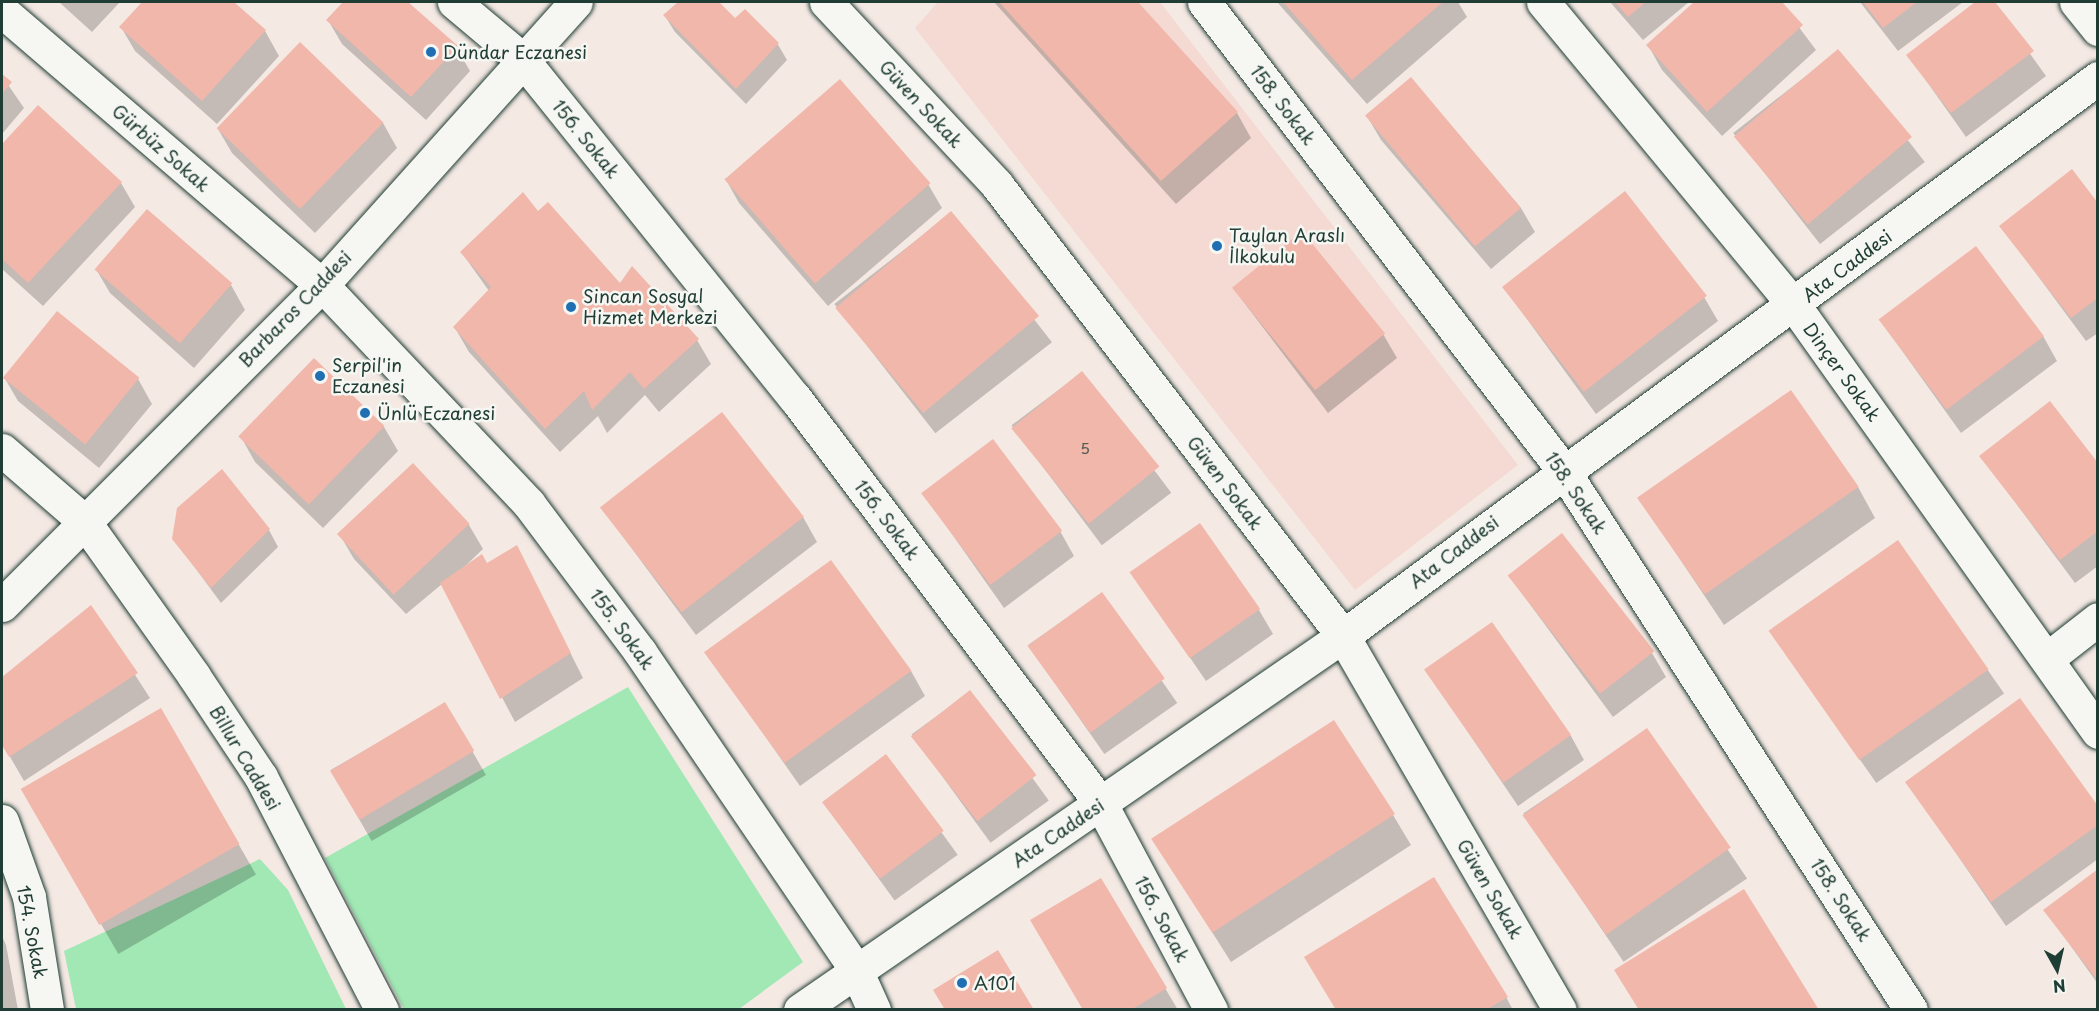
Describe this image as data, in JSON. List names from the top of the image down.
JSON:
{
  "streets": {
    "street": [
      "Güven Sokak",
      "158. Sokak",
      "156. Sokak",
      "Gürbüz Sokak",
      "Ata Caddesi",
      "Barbaros Caddesi",
      "Dinçer Sokak",
      "155. Sokak",
      "Billur Caddesi",
      "154. Sokak"
    ]
  },
  "crossings": [
    ["Güven Sokak", "Ata Caddesi"],
    ["158. Sokak", "Ata Caddesi"],
    ["156. Sokak", "Ata Caddesi"],
    ["156. Sokak", "Barbaros Caddesi"],
    ["Gürbüz Sokak", "Barbaros Caddesi"],
    ["Gürbüz Sokak", "155. Sokak"],
    ["Ata Caddesi", "Dinçer Sokak"],
    ["Ata Caddesi", "155. Sokak"],
    ["Barbaros Caddesi", "155. Sokak"],
    ["Barbaros Caddesi", "Billur Caddesi"]
  ],
  "places": [
    "Dündar Eczanesi",
    "Taylan Araslı İlkokulu",
    "Sincan Sosyal Hizmet Merkezi",
    "Serpil'in Eczanesi",
    "Ünlü Eczanesi",
    "A101"
  ],
  "house_numbers": ["5"],
  "north": "bottom"
}
